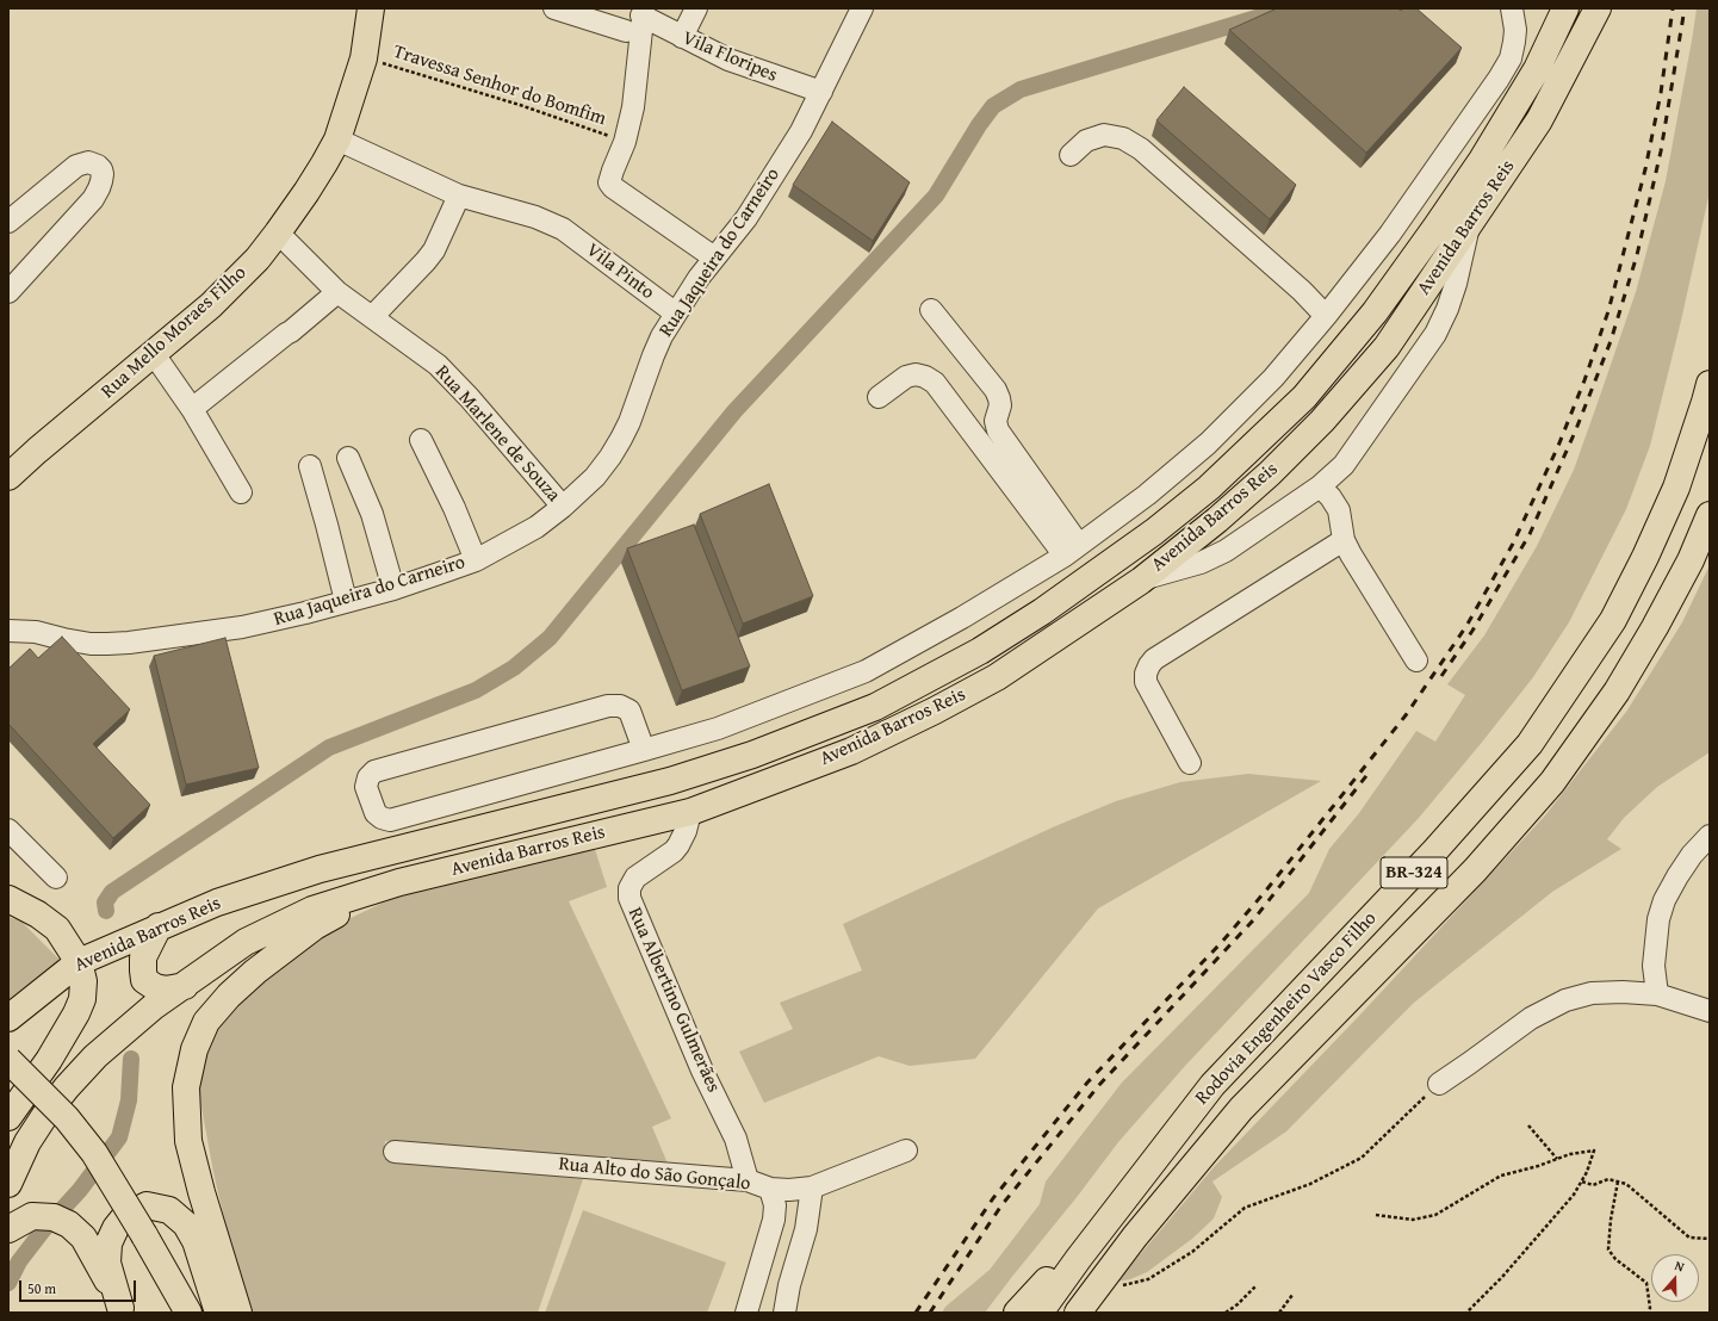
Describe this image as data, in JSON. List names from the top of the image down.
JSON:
{
  "streets": {
    "main road": [
      "Avenida Barros Reis",
      "Rua Mello Moraes Filho",
      "BR-324",
      "Rodovia Engenheiro Vasco Filho"
    ],
    "street": [
      "Vila Floripes",
      "Rua Jaqueira do Carneiro",
      "Vila Pinto",
      "Rua Marlene de Souza",
      "Rua Albertino Gulmerães",
      "Rua Alto do São Gonçalo"
    ],
    "path": ["Travessa Senhor do Bomfim"]
  },
  "crossings": [
    ["Vila Floripes", "Rua Jaqueira do Carneiro"],
    ["Travessa Senhor do Bomfim", "Rua Mello Moraes Filho"],
    ["Avenida Barros Reis", "Rua Albertino Gulmerães"],
    ["Rua Jaqueira do Carneiro", "Vila Pinto"],
    ["Rua Jaqueira do Carneiro", "Rua Marlene de Souza"],
    ["Vila Pinto", "Rua Mello Moraes Filho"],
    ["Rua Mello Moraes Filho", "Rua Marlene de Souza"],
    ["Rua Albertino Gulmerães", "Rua Alto do São Gonçalo"]
  ],
  "scale_bar": "50 m",
  "north": "top"
}
